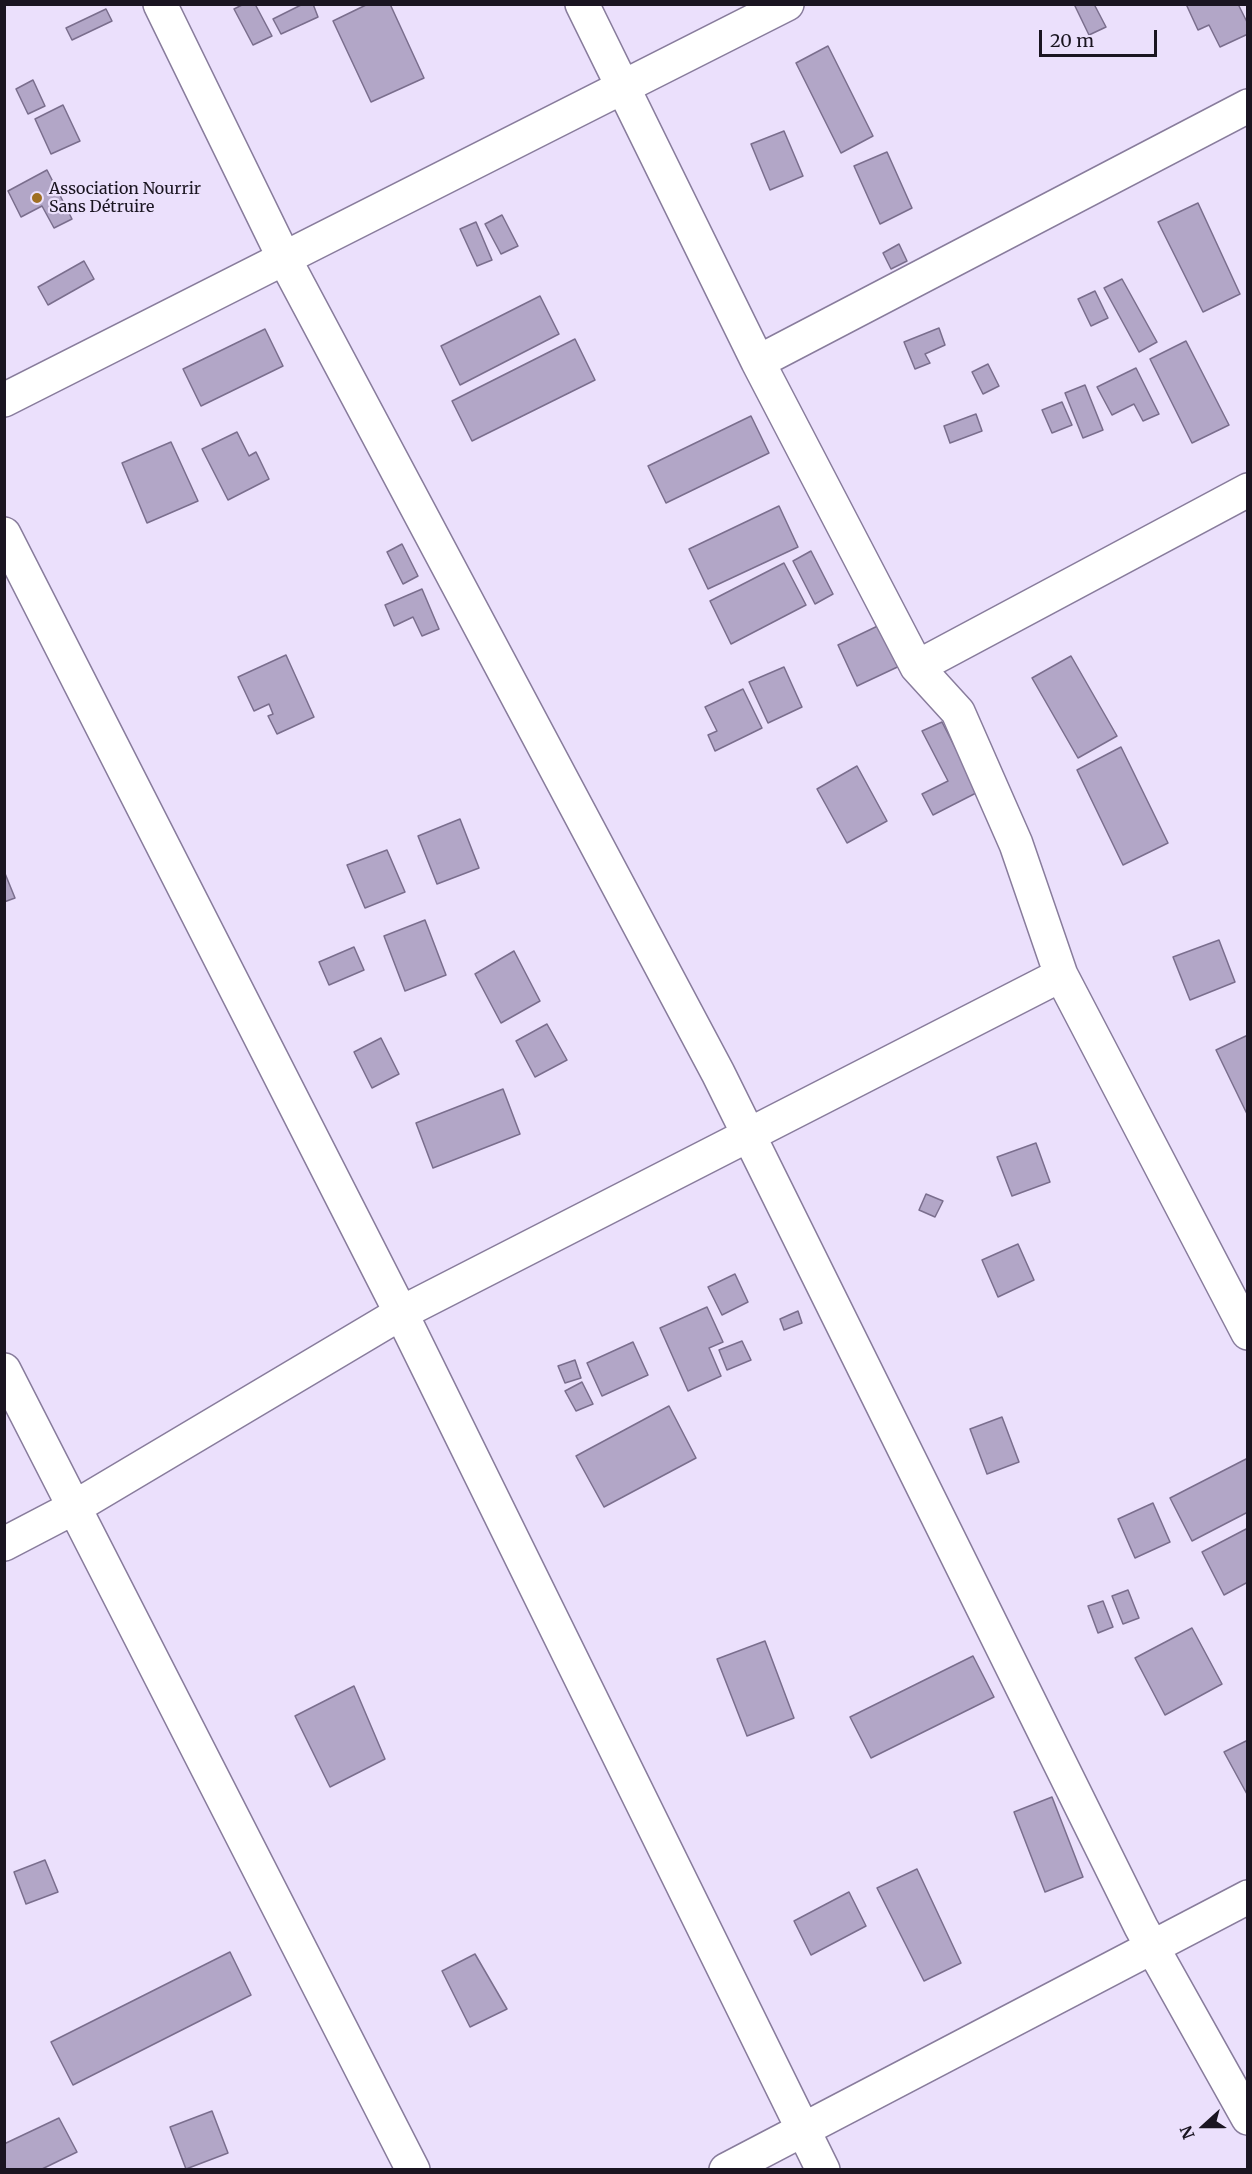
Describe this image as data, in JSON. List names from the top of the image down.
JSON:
{
  "places": ["Association Nourrir Sans Détruire"],
  "scale_bar": "20 m",
  "north": "left"
}
